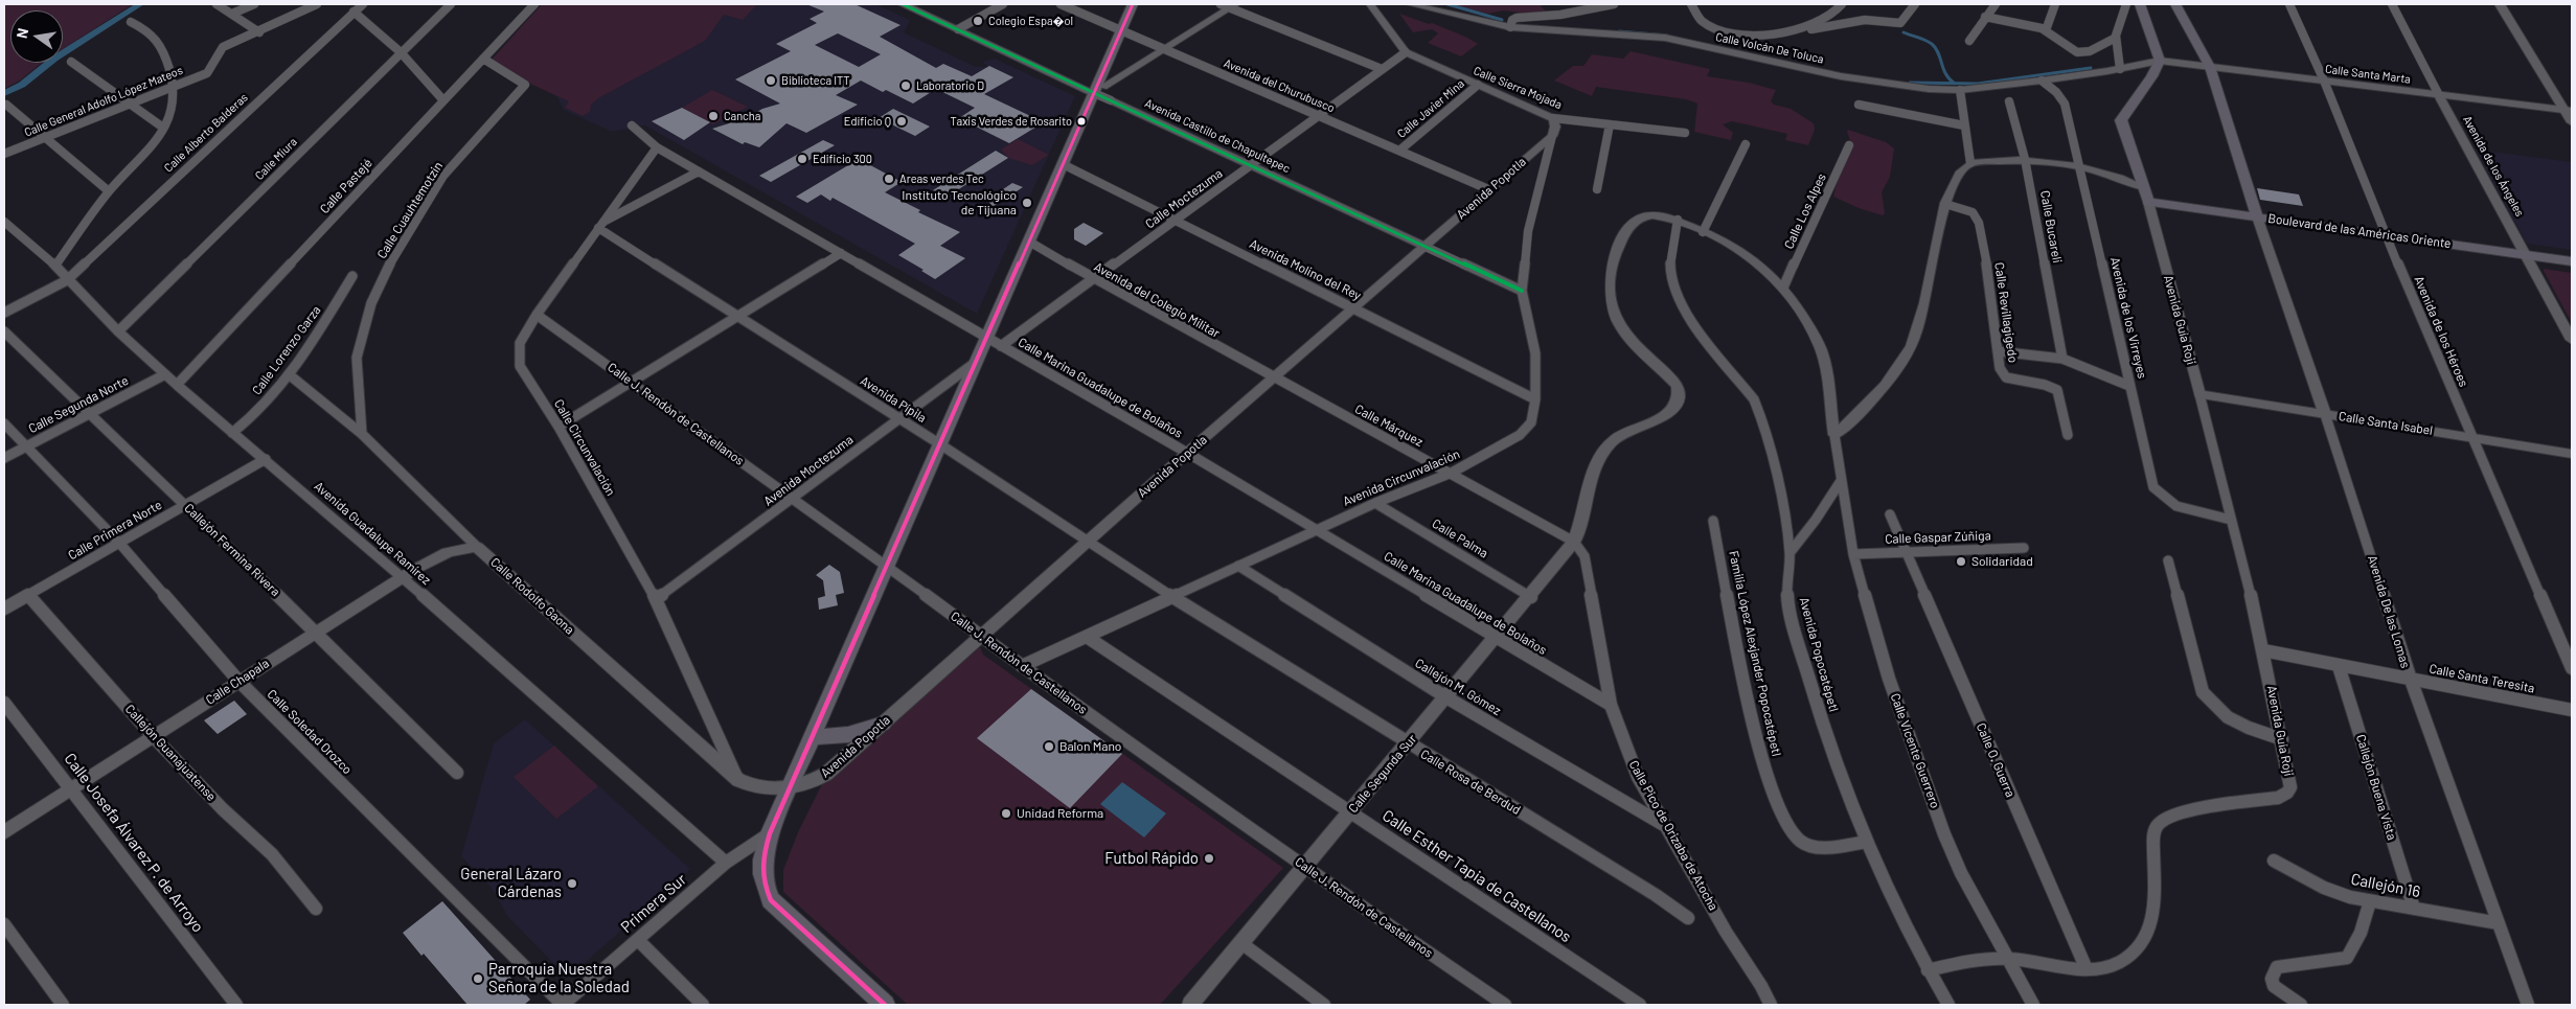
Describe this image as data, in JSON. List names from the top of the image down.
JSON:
{
  "streets": {
    "main road": ["Avenida Castillo de Chapultepec", "Boulevard de las Américas Oriente"],
    "street": [
      "Calle Volcán De Toluca",
      "Calle Santa Marta",
      "Avenida del Churubusco",
      "Calle Sierra Mojada",
      "Calle General Adolfo López Mateos",
      "Calle Javier Mina",
      "Calle Alberto Balderas",
      "Calle Miura",
      "Avenida de los Ángeles",
      "Calle Pastejé",
      "Avenida Popotla",
      "Calle Moctezuma",
      "Calle Cuauhtemotzin",
      "Calle Los Alpes",
      "Calle Bucareli",
      "Avenida Molino del Rey",
      "Avenida del Colegio Militar",
      "Calle Revillagigedo",
      "Avenida de los Virreyes",
      "Avenida Guía Roji",
      "Avenida de los Héroes",
      "Calle Lorenzo Garza",
      "Calle Marina Guadalupe de Bolaños",
      "Avenida Pípila",
      "Calle Segunda Norte",
      "Calle J. Rendón de Castellanos",
      "Calle Santa Isabel",
      "Calle Márquez",
      "Calle Circunvalación",
      "Avenida Moctezuma",
      "Avenida Circunvalación",
      "Calle Primera Norte",
      "Avenida Guadalupe Ramírez",
      "Calle Gaspar Zúñiga",
      "Calle Palma",
      "Callejón Fermina Rivera",
      "Calle Rodolfo Gaona",
      "Avenida De las Lomas",
      "Familia López Alexjander Popocatépetl",
      "Avenida Popocatépetl",
      "Calle Santa Teresita",
      "Calle Chapala",
      "Callejón M. Gómez",
      "Calle Soledad Orozco",
      "Calle Vicente Guerrero",
      "Callejón Guanajuatense",
      "Calle O. Guerra",
      "Calle Segunda Sur",
      "Calle Rosa de Berdud",
      "Callejón Buena Vista",
      "Calle Pico de Orizaba de Atocha",
      "Calle Josefa Álvarez P. de Arroyo",
      "Calle Esther Tapia de Castellanos",
      "Callejón 16",
      "Primera Sur"
    ]
  },
  "crossings": [
    ["Calle Volcán De Toluca", "Calle Santa Marta"],
    ["Calle Volcán De Toluca", "Avenida de los Virreyes"],
    ["Calle Santa Marta", "Avenida de los Ángeles"],
    ["Calle Santa Marta", "Avenida de los Héroes"],
    ["Avenida del Churubusco", "Calle Javier Mina"],
    ["Avenida del Churubusco", "Avenida Popotla"],
    ["Avenida del Churubusco", "Calle Moctezuma"],
    ["Calle Sierra Mojada", "Calle Javier Mina"],
    ["Calle Sierra Mojada", "Calle Moctezuma"],
    ["Calle Sierra Mojada", "Avenida Circunvalación"],
    ["Calle Alberto Balderas", "Avenida Guadalupe Ramírez"],
    ["Avenida Castillo de Chapultepec", "Avenida Popotla"],
    ["Avenida Castillo de Chapultepec", "Calle Moctezuma"],
    ["Avenida Castillo de Chapultepec", "Avenida Circunvalación"],
    ["Calle Miura", "Avenida Guadalupe Ramírez"],
    ["Avenida de los Ángeles", "Boulevard de las Américas Oriente"],
    ["Calle Pastejé", "Calle Cuauhtemotzin"],
    ["Calle Pastejé", "Avenida Guadalupe Ramírez"],
    ["Avenida Popotla", "Avenida Molino del Rey"],
    ["Avenida Popotla", "Avenida del Colegio Militar"],
    ["Avenida Popotla", "Calle Marina Guadalupe de Bolaños"],
    ["Avenida Popotla", "Avenida Pípila"],
    ["Avenida Popotla", "Calle J. Rendón de Castellanos"],
    ["Avenida Popotla", "Calle Márquez"],
    ["Avenida Popotla", "Avenida Circunvalación"],
    ["Avenida Popotla", "Calle Rodolfo Gaona"],
    ["Calle Moctezuma", "Avenida Molino del Rey"],
    ["Calle Moctezuma", "Avenida del Colegio Militar"],
    ["Calle Moctezuma", "Calle Marina Guadalupe de Bolaños"],
    ["Calle Cuauhtemotzin", "Calle Rodolfo Gaona"],
    ["Boulevard de las Américas Oriente", "Avenida Guía Roji"],
    ["Boulevard de las Américas Oriente", "Avenida de los Héroes"],
    ["Boulevard de las Américas Oriente", "Avenida De las Lomas"],
    ["Avenida Molino del Rey", "Avenida Circunvalación"],
    ["Avenida del Colegio Militar", "Calle Márquez"],
    ["Avenida de los Virreyes", "Avenida Guía Roji"],
    ["Avenida Guía Roji", "Calle Santa Isabel"],
    ["Avenida Guía Roji", "Avenida Popocatépetl"],
    ["Avenida Guía Roji", "Calle Santa Teresita"],
    ["Avenida Guía Roji", "Calle Vicente Guerrero"],
    ["Avenida Guía Roji", "Calle O. Guerra"],
    ["Avenida de los Héroes", "Calle Santa Isabel"],
    ["Calle Lorenzo Garza", "Avenida Guadalupe Ramírez"],
    ["Calle Lorenzo Garza", "Calle Rodolfo Gaona"],
    ["Calle Marina Guadalupe de Bolaños", "Calle Circunvalación"],
    ["Calle Marina Guadalupe de Bolaños", "Avenida Circunvalación"],
    ["Calle Marina Guadalupe de Bolaños", "Calle Segunda Sur"],
    ["Calle Marina Guadalupe de Bolaños", "Calle Pico de Orizaba de Atocha"],
    ["Avenida Pípila", "Calle Circunvalación"],
    ["Avenida Pípila", "Avenida Moctezuma"],
    ["Avenida Pípila", "Avenida Circunvalación"],
    ["Avenida Pípila", "Calle Rosa de Berdud"],
    ["Calle Segunda Norte", "Avenida Guadalupe Ramírez"],
    ["Calle Segunda Norte", "Callejón Fermina Rivera"],
    ["Calle Segunda Norte", "Calle Soledad Orozco"],
    ["Calle J. Rendón de Castellanos", "Calle Circunvalación"],
    ["Calle J. Rendón de Castellanos", "Avenida Moctezuma"],
    ["Calle J. Rendón de Castellanos", "Avenida Circunvalación"],
    ["Calle J. Rendón de Castellanos", "Calle Segunda Sur"],
    ["Calle Santa Isabel", "Avenida De las Lomas"],
    ["Calle Márquez", "Avenida Circunvalación"],
    ["Calle Márquez", "Calle Segunda Sur"],
    ["Calle Márquez", "Calle Pico de Orizaba de Atocha"],
    ["Calle Circunvalación", "Avenida Moctezuma"],
    ["Calle Circunvalación", "Calle Rodolfo Gaona"],
    ["Avenida Circunvalación", "Calle Palma"],
    ["Avenida Circunvalación", "Callejón M. Gómez"],
    ["Avenida Circunvalación", "Calle Rosa de Berdud"],
    ["Avenida Circunvalación", "Calle Esther Tapia de Castellanos"],
    ["Calle Primera Norte", "Avenida Guadalupe Ramírez"],
    ["Calle Primera Norte", "Callejón Fermina Rivera"],
    ["Calle Primera Norte", "Calle Soledad Orozco"],
    ["Calle Primera Norte", "Callejón Guanajuatense"],
    ["Avenida Guadalupe Ramírez", "Calle Chapala"],
    ["Avenida Guadalupe Ramírez", "Primera Sur"],
    ["Calle Gaspar Zúñiga", "Calle Vicente Guerrero"],
    ["Calle Gaspar Zúñiga", "Calle O. Guerra"],
    ["Calle Palma", "Calle Segunda Sur"],
    ["Callejón Fermina Rivera", "Calle Chapala"],
    ["Calle Rodolfo Gaona", "Calle Chapala"],
    ["Avenida De las Lomas", "Calle Santa Teresita"],
    ["Avenida De las Lomas", "Callejón 16"],
    ["Familia López Alexjander Popocatépetl", "Avenida Popocatépetl"],
    ["Calle Santa Teresita", "Callejón Buena Vista"],
    ["Calle Chapala", "Calle Soledad Orozco"],
    ["Calle Chapala", "Callejón Guanajuatense"],
    ["Calle Chapala", "Calle Josefa Álvarez P. de Arroyo"],
    ["Callejón M. Gómez", "Calle Segunda Sur"],
    ["Callejón M. Gómez", "Calle Pico de Orizaba de Atocha"],
    ["Calle Soledad Orozco", "Primera Sur"],
    ["Calle Segunda Sur", "Calle Rosa de Berdud"],
    ["Calle Segunda Sur", "Calle Pico de Orizaba de Atocha"],
    ["Calle Segunda Sur", "Calle Esther Tapia de Castellanos"],
    ["Callejón Buena Vista", "Callejón 16"]
  ],
  "places": [
    "Colegio Espa�ol",
    "Biblioteca ITT",
    "Laboratorio D",
    "Cancha",
    "Edificio Q",
    "Taxis Verdes de Rosarito",
    "Edificio 300",
    "Areas verdes Tec",
    "Instituto Tecnológico de Tijuana",
    "Solidaridad",
    "Balon Mano",
    "Unidad Reforma",
    "Futbol Rápido",
    "General Lázaro Cárdenas",
    "Parroquia Nuestra Señora de la Soledad"
  ],
  "north": "left"
}
